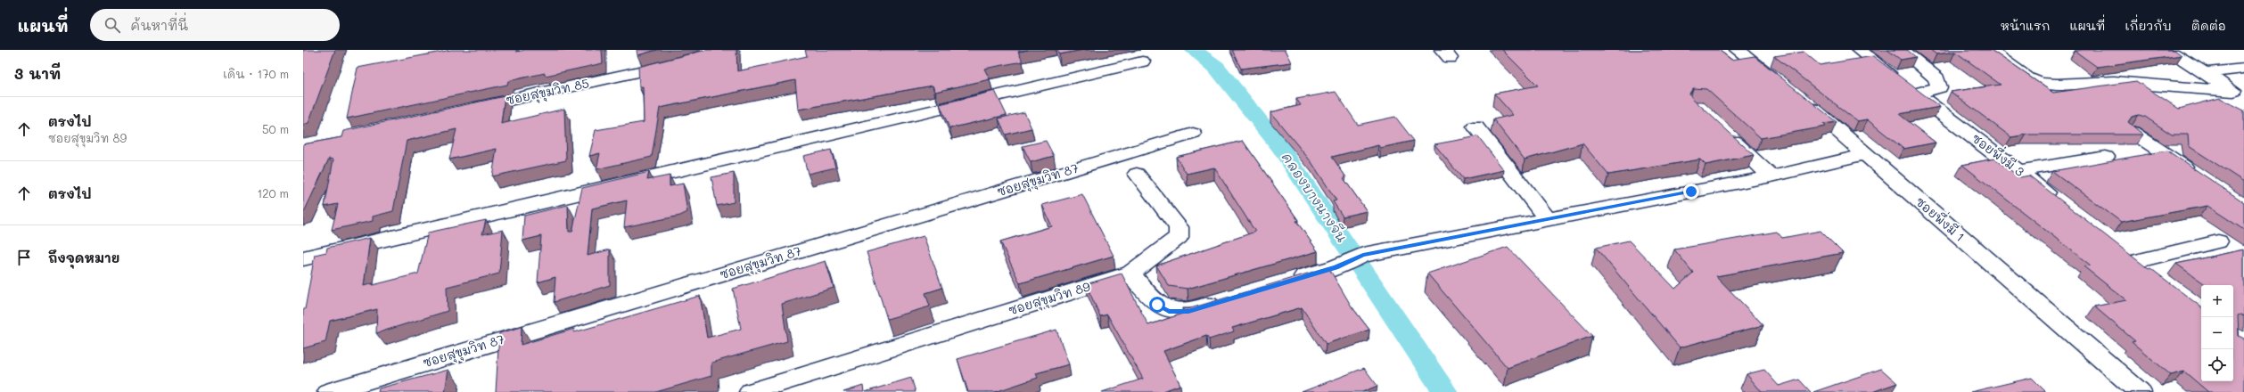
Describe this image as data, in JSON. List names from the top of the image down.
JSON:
{
  "streets": {
    "street": [
      "ซอยสุขุมวิท 85",
      "ซอยพึ่งมี 3",
      "ซอยสุขุมวิท 87",
      "ซอยพึ่งมี 1",
      "ซอยสุขุมวิท 89"
    ]
  },
  "water": ["คลองบางนางจีน"],
  "page": {
    "header": "แผนที่",
    "search": "ค้นหาที่นี่",
    "nav": [
      "หน้าแรก",
      "แผนที่",
      "เกี่ยวกับ",
      "ติดต่อ"
    ],
    "heading": ["3 นาที", "เดิน · 170 m"],
    "list": [
      ["ตรงไป", "ซอยสุขุมวิท 89", "50 m"],
      ["ตรงไป", "120 m"],
      "ถึงจุดหมาย"
    ],
    "map_buttons": ["+", "−"]
  }
}
